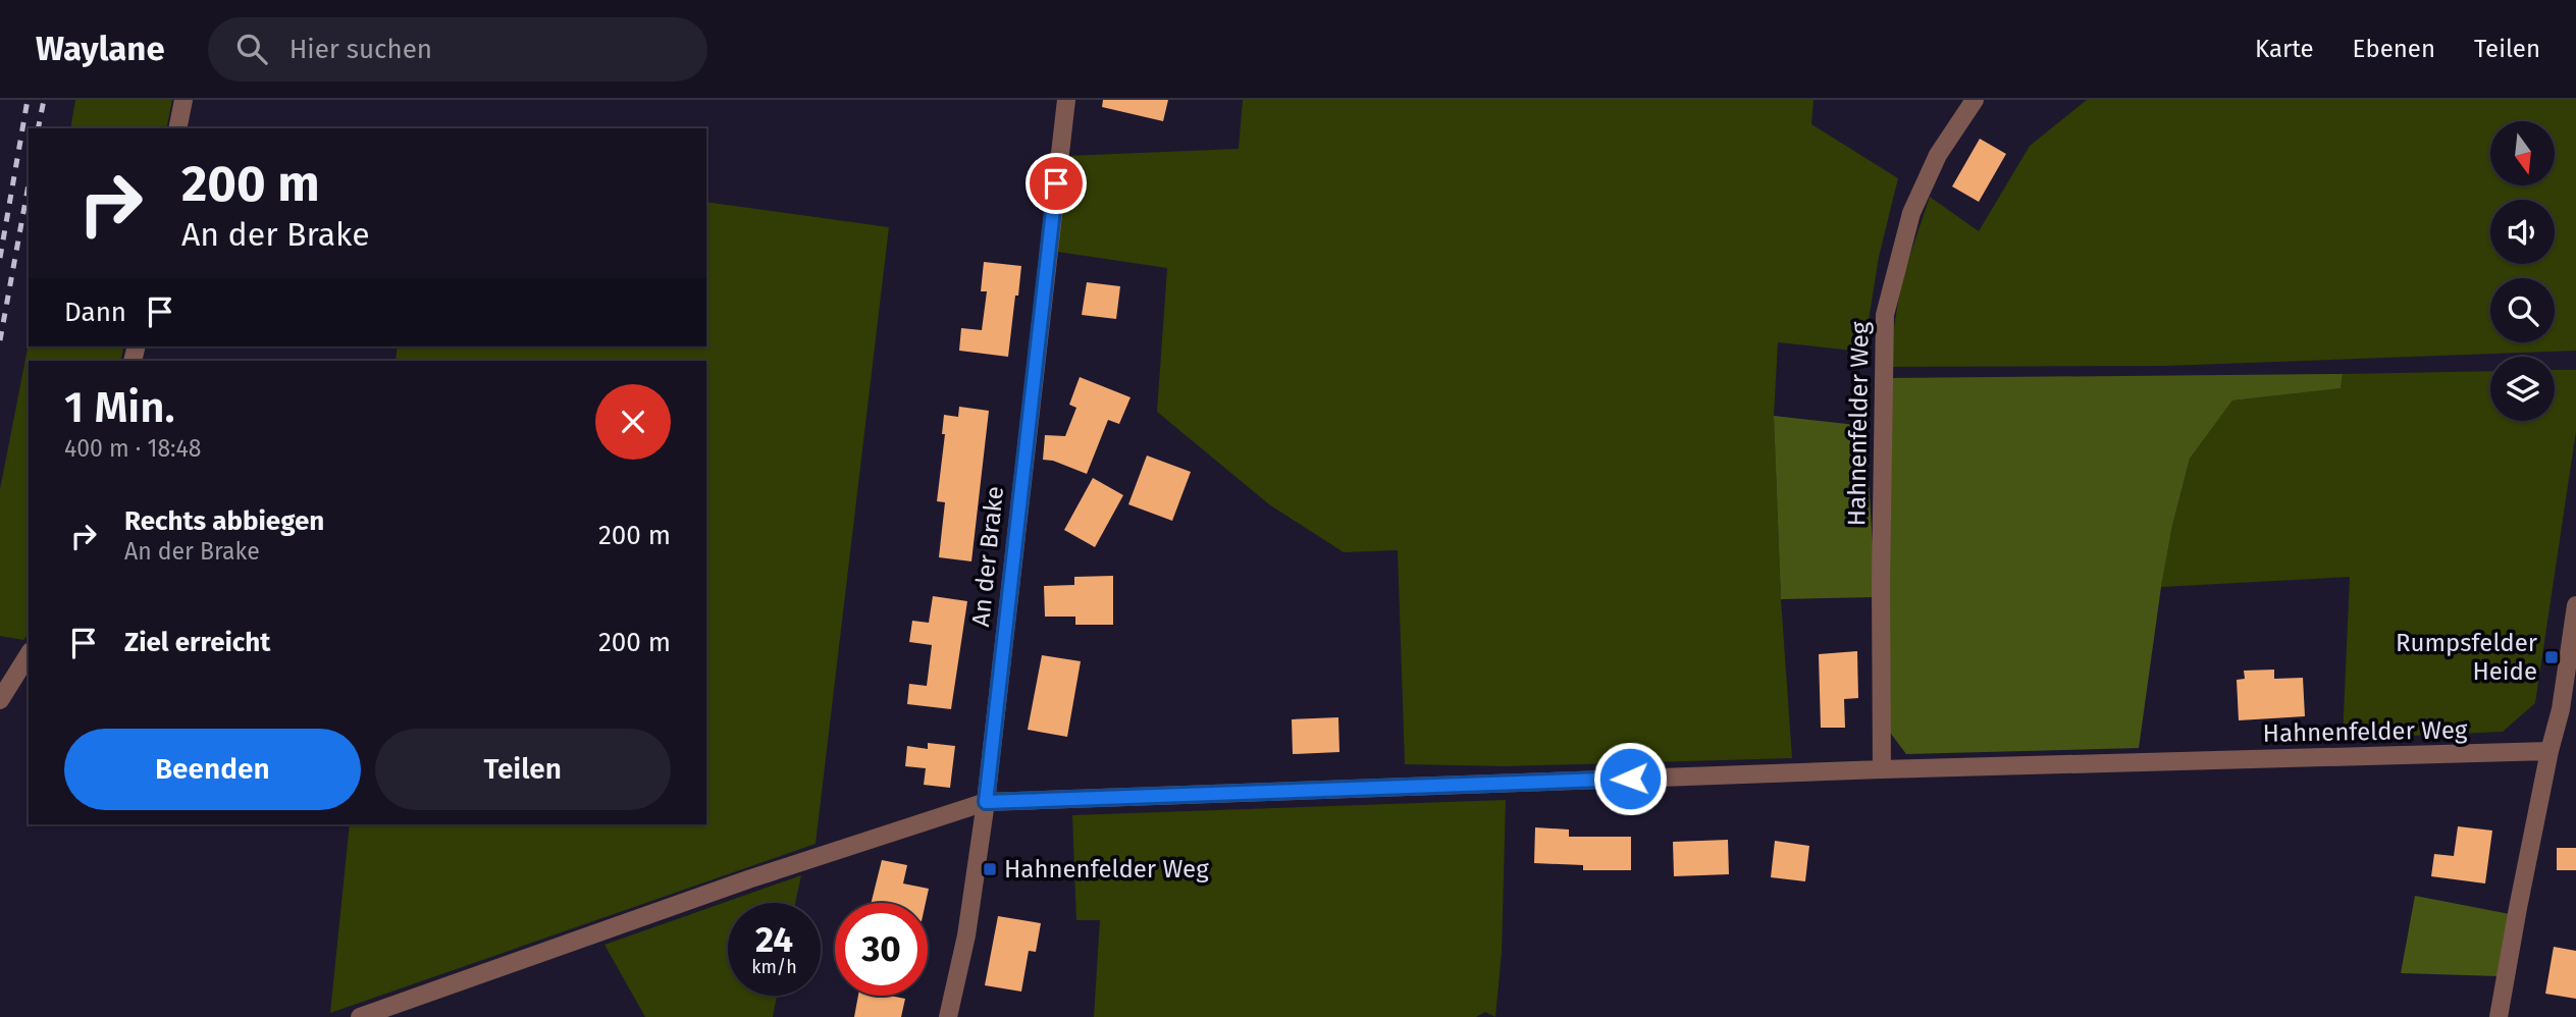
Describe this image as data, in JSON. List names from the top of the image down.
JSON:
{
  "streets": {
    "street": ["Hahnenfelder Weg", "An der Brake"]
  },
  "crossings": [
    ["Hahnenfelder Weg", "An der Brake"]
  ],
  "places": {
    "transit": ["Rumpsfelder Heide", "Hahnenfelder Weg"]
  },
  "north": "bottom",
  "page": {
    "header": "Waylane",
    "search": "Hier suchen",
    "nav": ["Karte", "Ebenen", "Teilen"],
    "turn": ["200 m", "An der Brake"],
    "then": "Dann",
    "heading": ["1 Min.", "400 m · 18:48"],
    "list": [
      {
        "name": "Rechts abbiegen",
        "note": "An der Brake",
        "value": "200 m"
      },
      {
        "name": "Ziel erreicht",
        "value": "200 m"
      }
    ],
    "buttons": ["Beenden", "Teilen"],
    "speed": "24 km/h",
    "limit": "30"
  }
}
